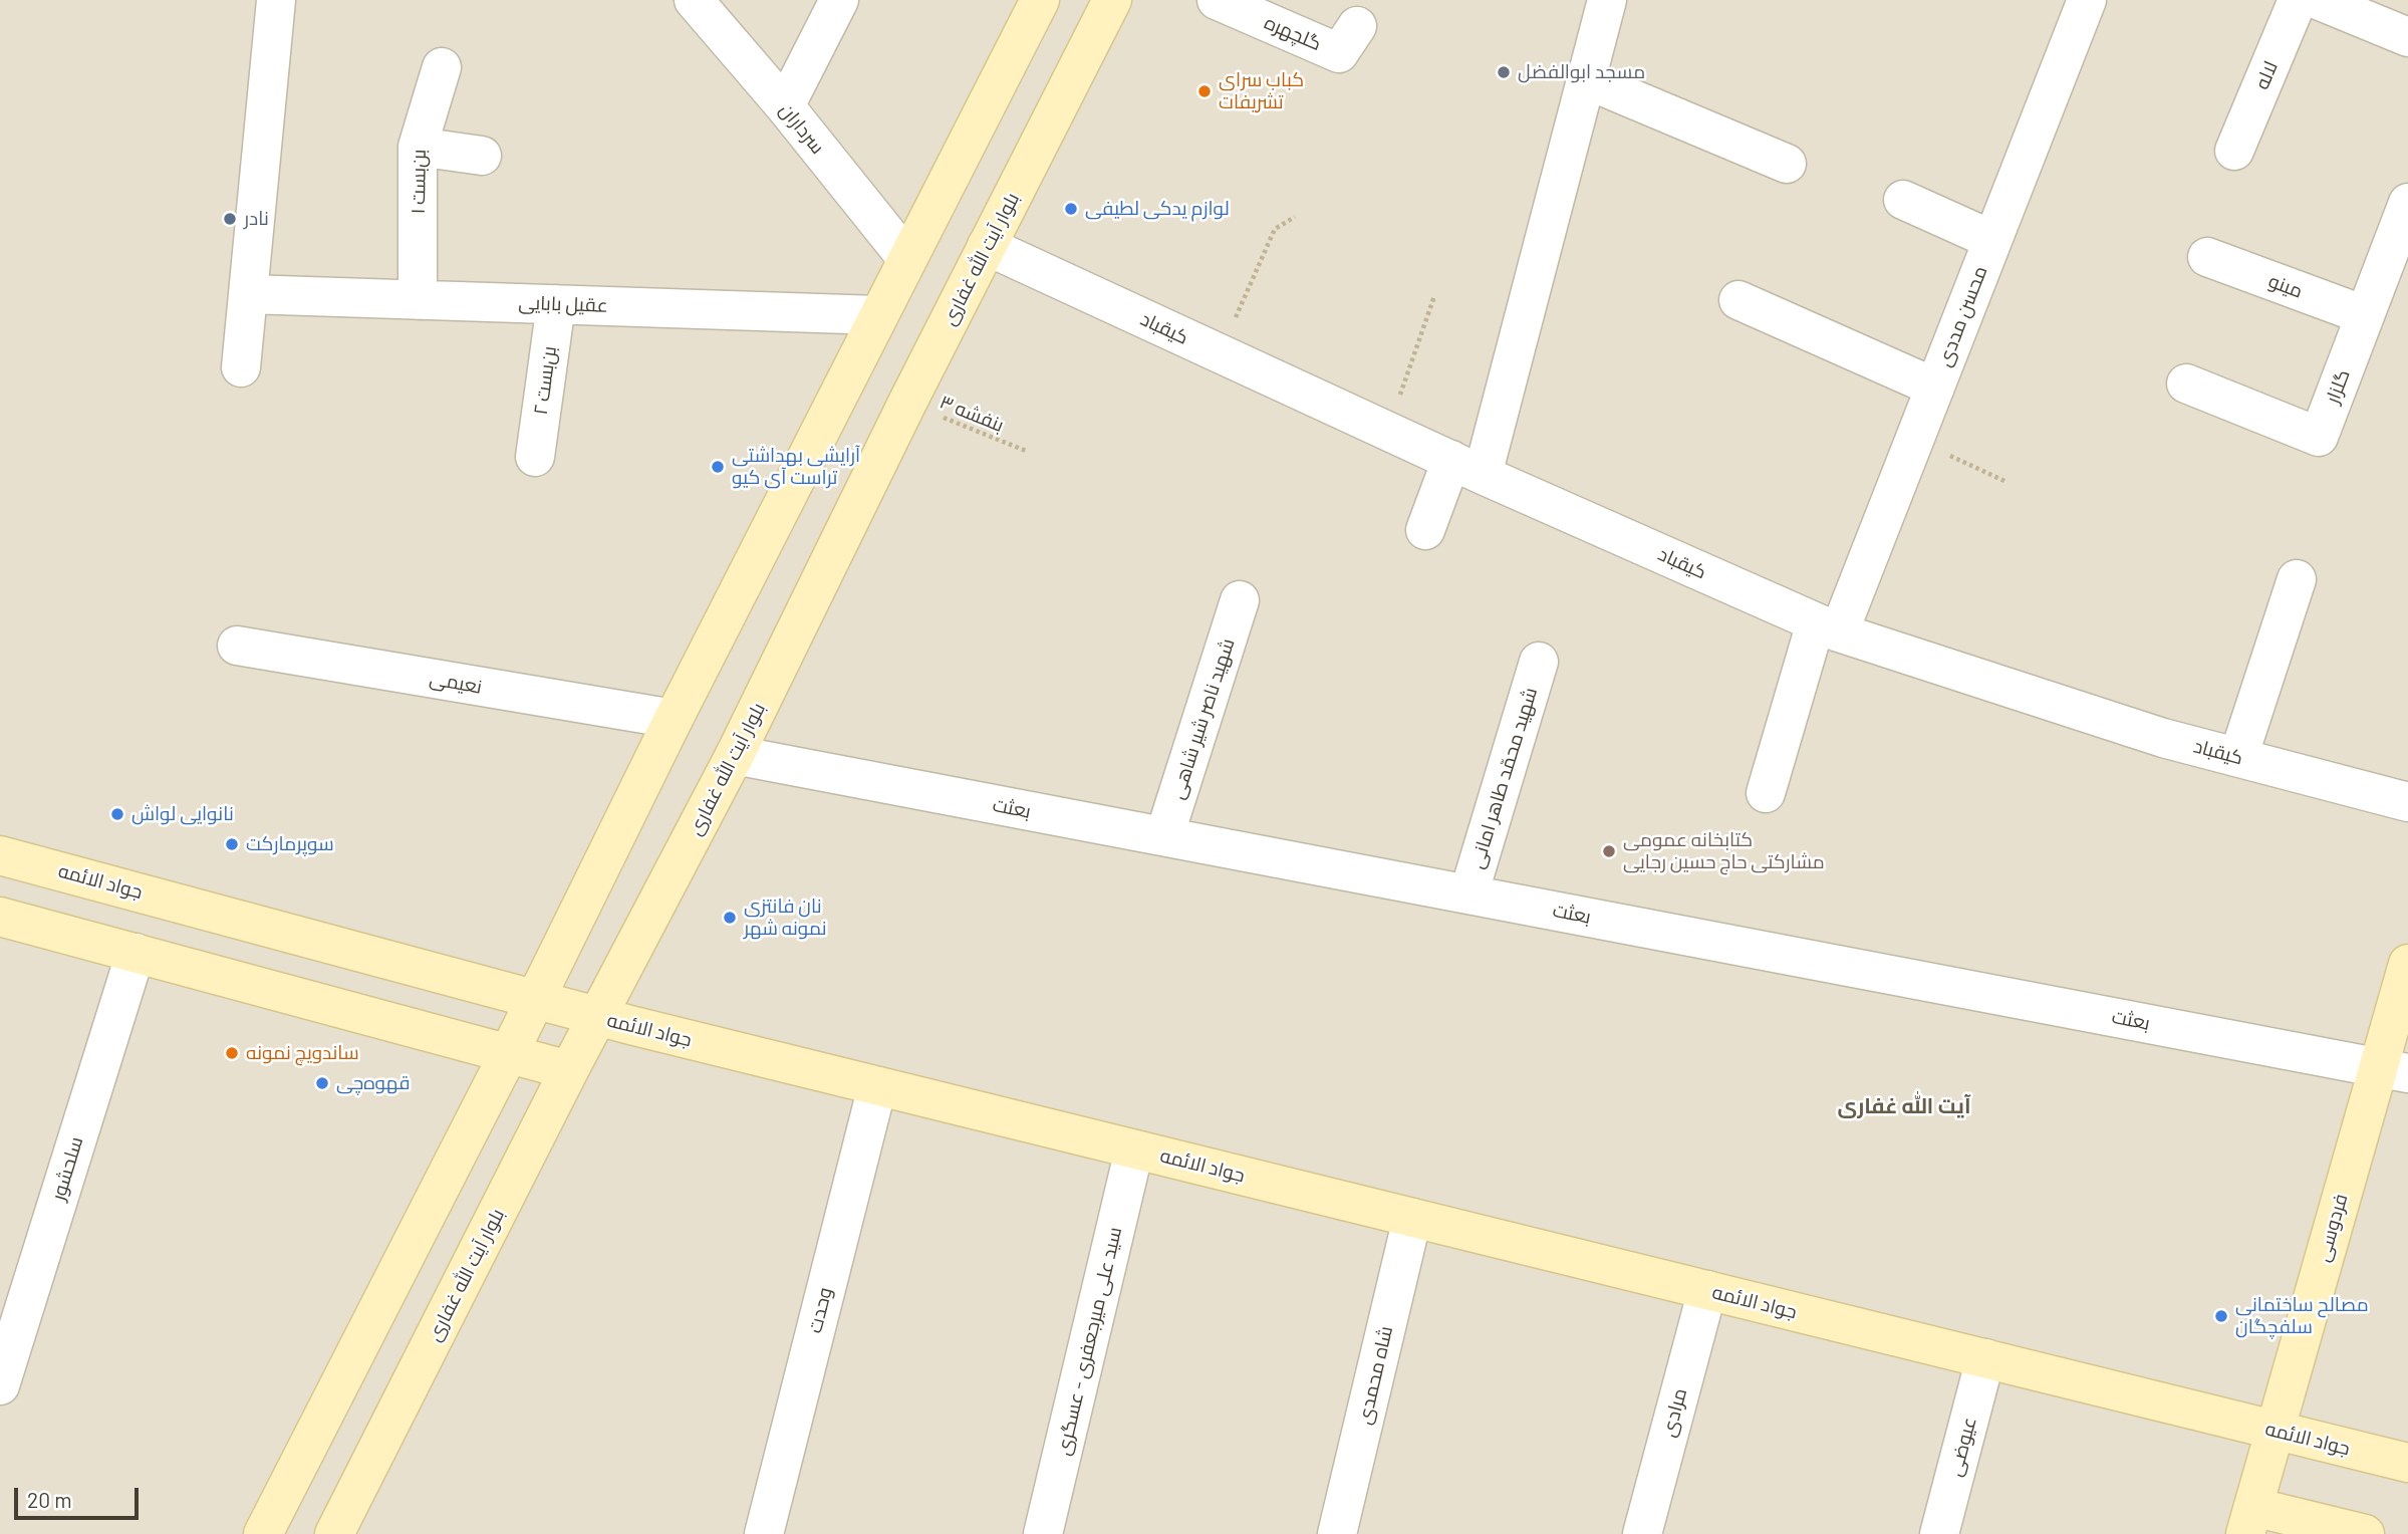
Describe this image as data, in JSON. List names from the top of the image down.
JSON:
{
  "streets": {
    "main road": ["بلوار آیت الله غفاری", "جواد الائمه", "فردوسی"],
    "street": [
      "گلچهره",
      "لاله",
      "سرداران",
      "بن‌بست ۱",
      "مینو",
      "عقیل بابایی",
      "محسن مددی",
      "کیقباد",
      "بن‌بست ۲",
      "گلزار",
      "نعیمی",
      "شهید ناصر شیر شاهی",
      "شهید محمّد طاهر امانی",
      "بعثت",
      "سلحشور",
      "وحدت",
      "سید علی میرجعفری - عسگری",
      "شاه محمدی",
      "مرادی",
      "عیوضی"
    ],
    "path": ["بنفشه ۳"]
  },
  "crossings": [
    ["بن‌بست ۱", "عقیل بابایی"],
    ["بلوار آیت الله غفاری", "کیقباد"],
    ["بلوار آیت الله غفاری", "بنفشه ۳"],
    ["بلوار آیت الله غفاری", "بعثت"],
    ["بلوار آیت الله غفاری", "جواد الائمه"],
    ["مینو", "گلزار"],
    ["عقیل بابایی", "بن‌بست ۲"],
    ["محسن مددی", "کیقباد"],
    ["شهید ناصر شیر شاهی", "بعثت"],
    ["شهید محمّد طاهر امانی", "بعثت"],
    ["بعثت", "فردوسی"],
    ["جواد الائمه", "فردوسی"],
    ["جواد الائمه", "وحدت"],
    ["جواد الائمه", "سید علی میرجعفری - عسگری"],
    ["جواد الائمه", "شاه محمدی"],
    ["جواد الائمه", "مرادی"],
    ["جواد الائمه", "عیوضی"]
  ],
  "districts": ["آیت الله غفاری"],
  "places": [
    "مسجد ابوالفضل",
    "کباب سرای تشریفات",
    "لوازم یدکی لطیفی",
    "نادر",
    "آرایشی بهداشتی تراست آی کیو",
    "نانوایی لواش",
    "سوپرمارکت",
    "کتابخانه عمومی مشارکتی حاج حسین رجایی",
    "نان فانتزی نمونه شهر",
    "ساندویچ نمونه",
    "قهوه‌چی",
    "مصالح ساختمانی سلفچگان"
  ],
  "scale_bar": "20 m"
}
